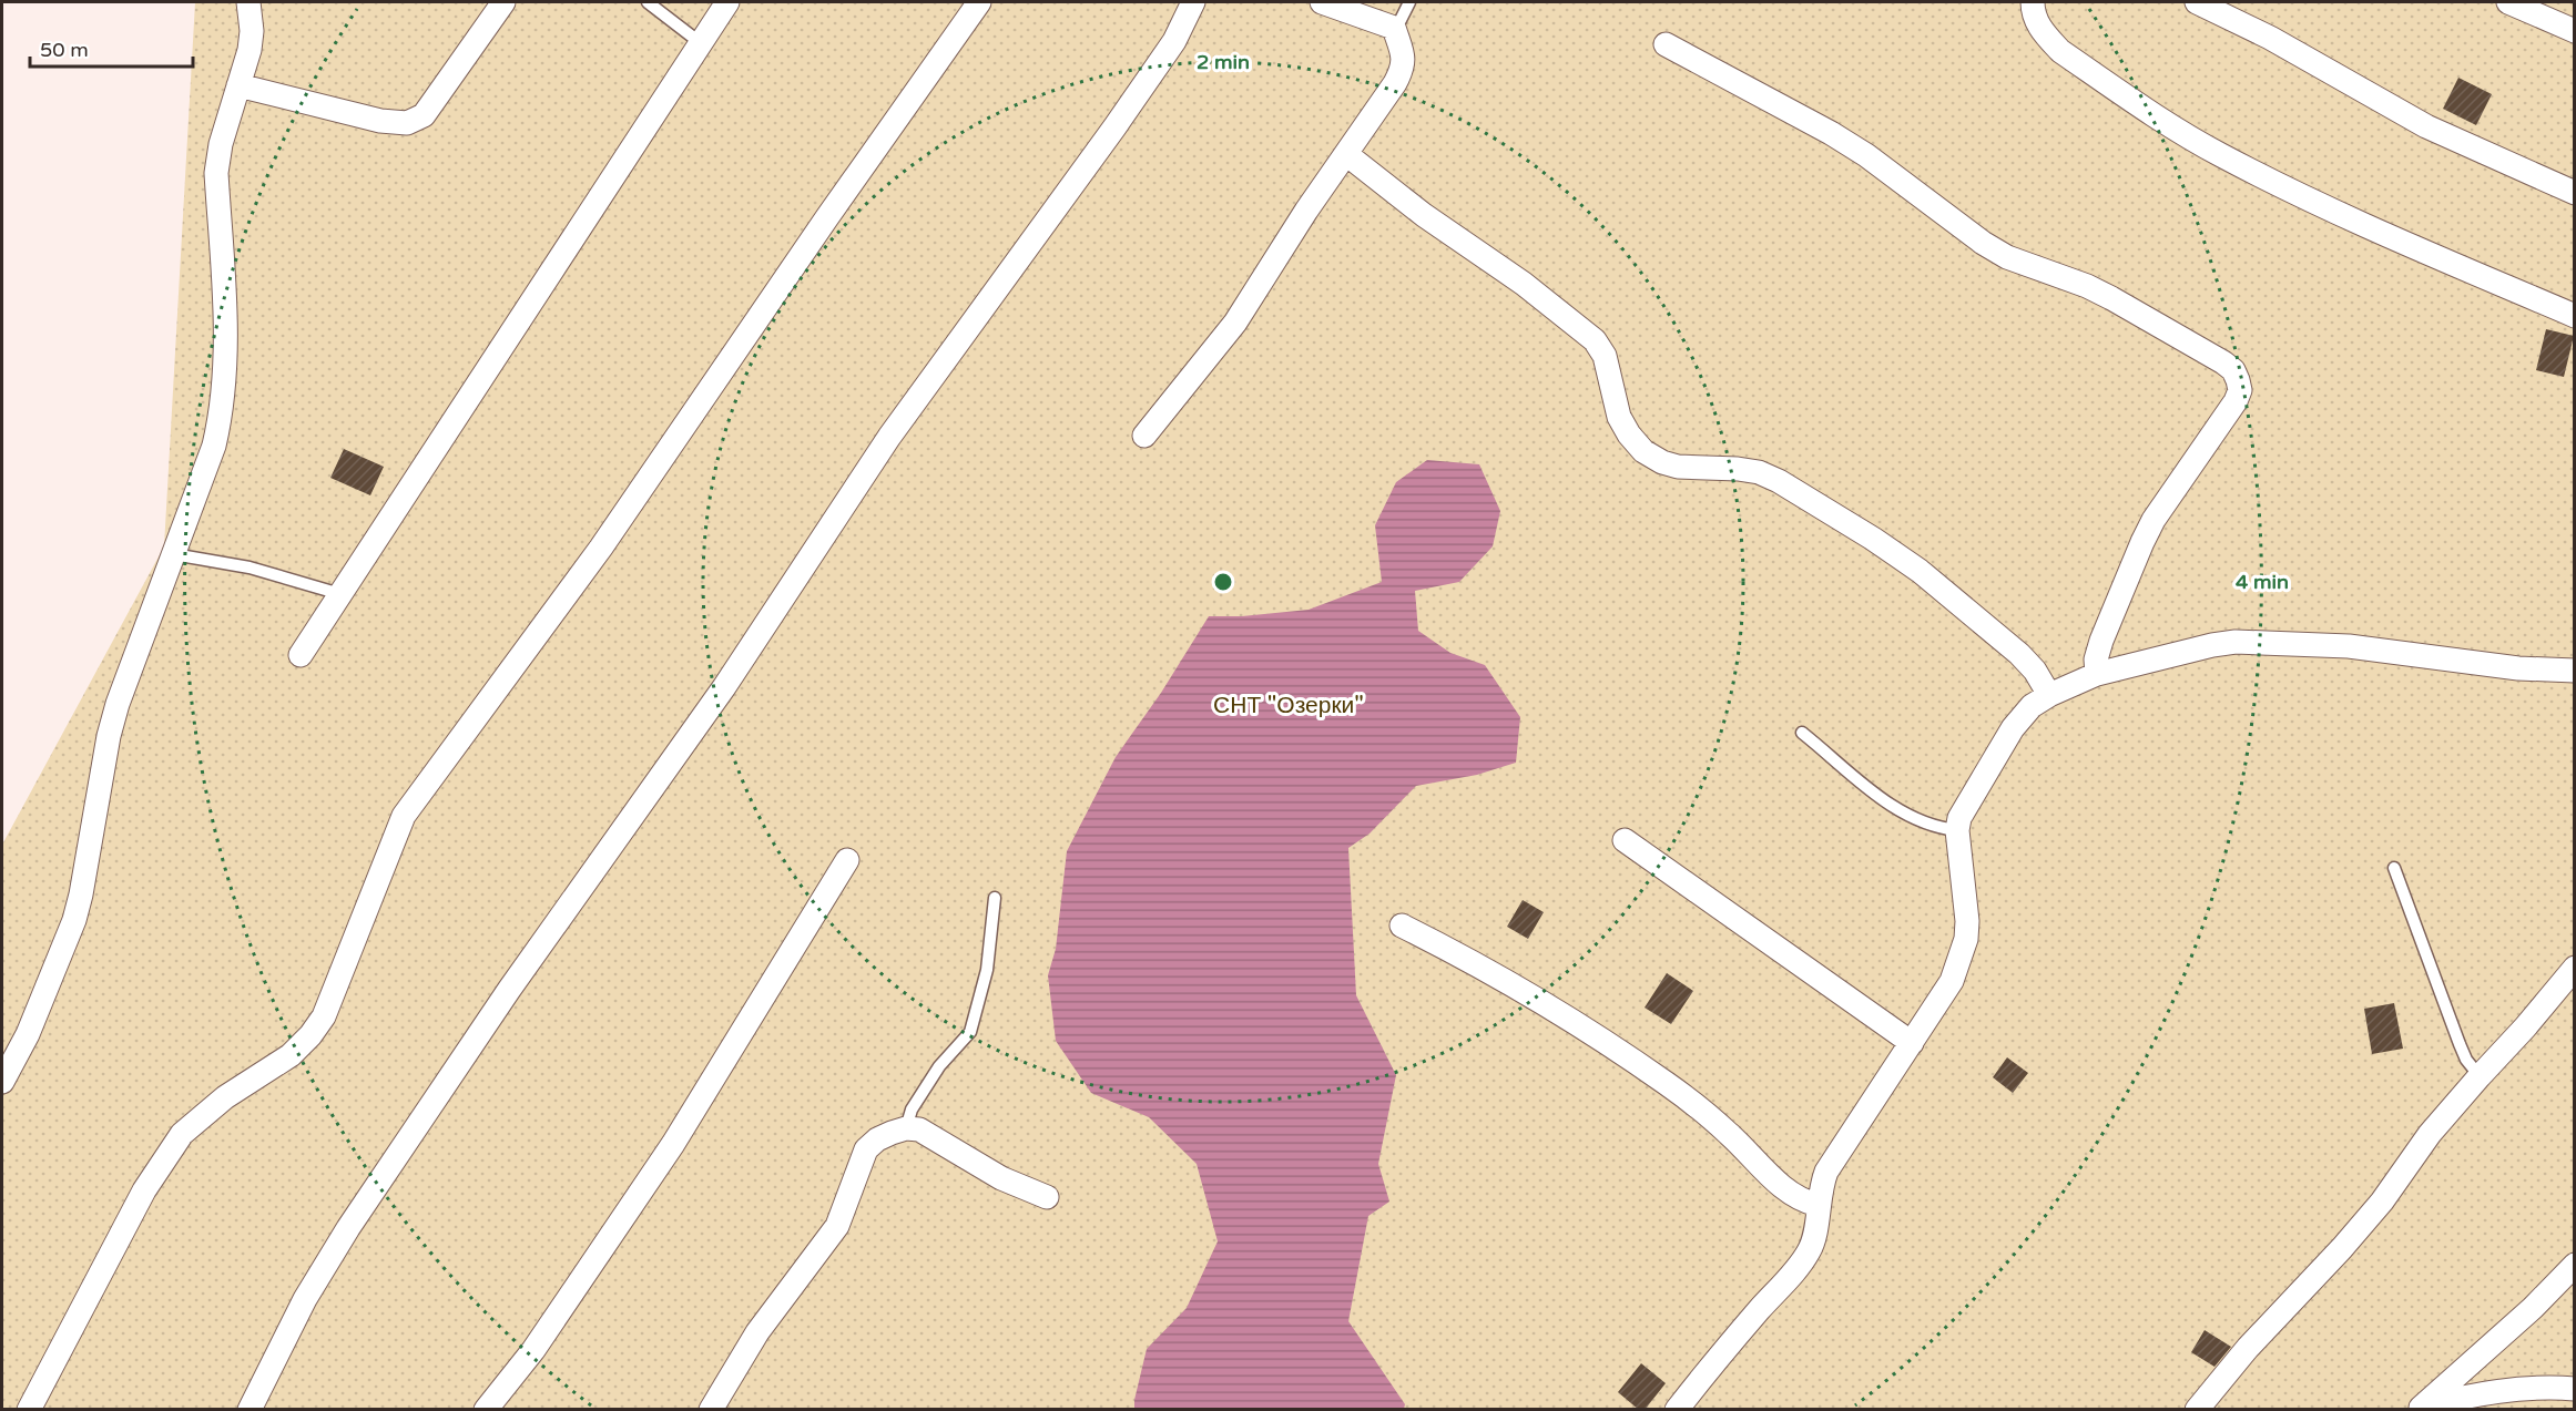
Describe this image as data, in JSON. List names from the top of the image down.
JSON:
{
  "parks": ["СНТ \"Озерки\""],
  "scale_bar": "50 m",
  "rings": ["2 min", "4 min"]
}
